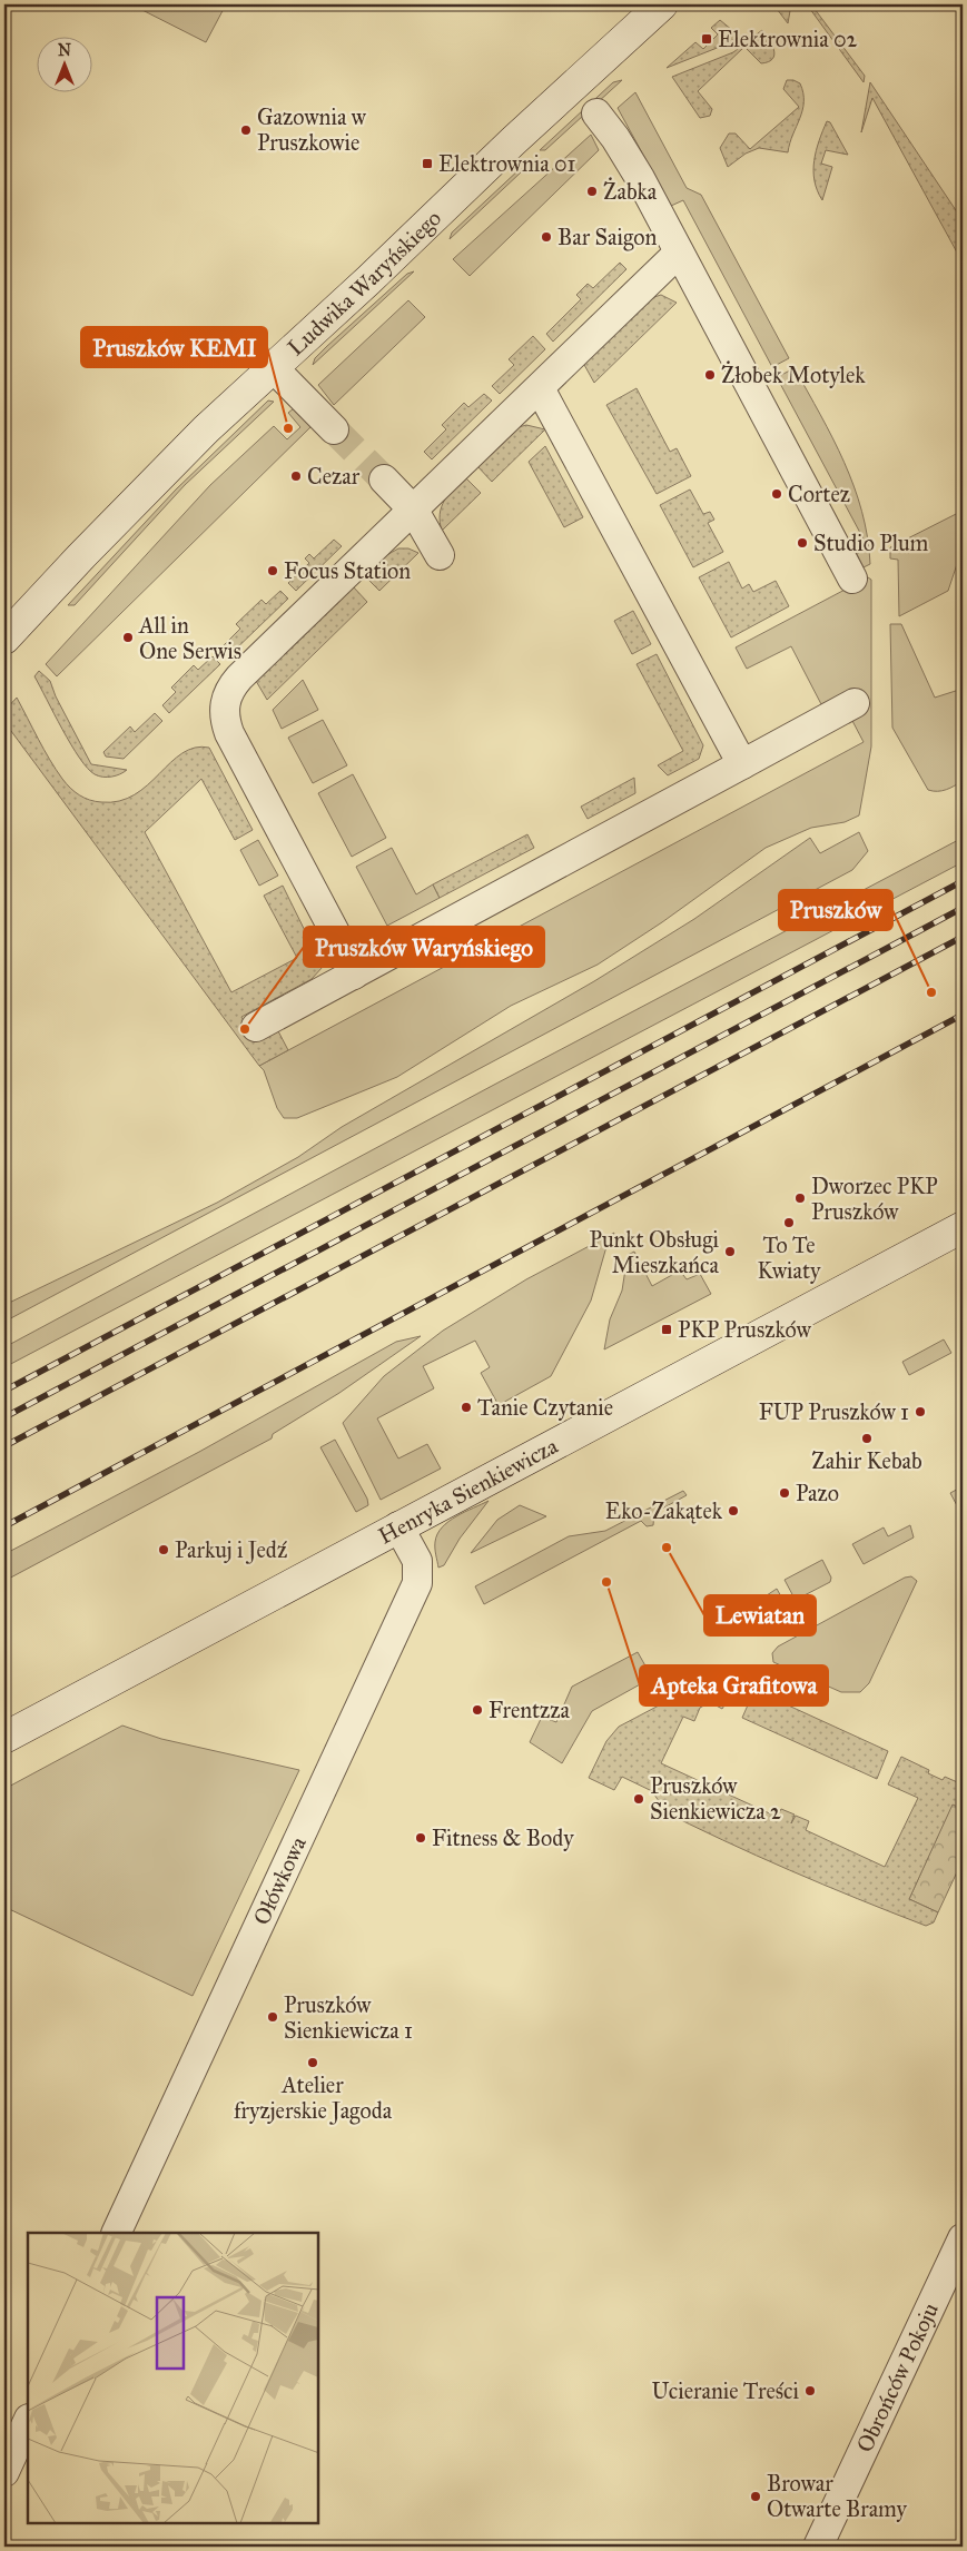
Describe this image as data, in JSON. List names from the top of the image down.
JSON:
{
  "streets": {
    "street": [
      "Ludwika Waryńskiego",
      "Henryka Sienkiewicza",
      "Ołówkowa",
      "Obrońców Pokoju"
    ]
  },
  "crossings": [
    ["Henryka Sienkiewicza", "Ołówkowa"]
  ],
  "places": {
    "transit": ["Elektrownia 02", "Elektrownia 01", "PKP Pruszków"],
    "other": [
      "Gazownia w Pruszkowie",
      "Żabka",
      "Bar Saigon",
      "Żłobek Motylek",
      "Pruszków KEMI",
      "Cezar",
      "Cortez",
      "Studio Plum",
      "Focus Station",
      "All in One Serwis",
      "Pruszków",
      "Pruszków Waryńskiego",
      "Dworzec PKP Pruszków",
      "To Te Kwiaty",
      "Punkt Obsługi Mieszkańca",
      "Tanie Czytanie",
      "FUP Pruszków 1",
      "Zahir Kebab",
      "Pazo",
      "Eko-Zakątek",
      "Lewiatan",
      "Parkuj i Jedź",
      "Apteka Grafitowa",
      "Frentzza",
      "Pruszków Sienkiewicza 2",
      "Fitness & Body",
      "Pruszków Sienkiewicza 1",
      "Atelier fryzjerskie Jagoda",
      "Ucieranie Treści",
      "Browar Otwarte Bramy"
    ]
  },
  "north": "top"
}
